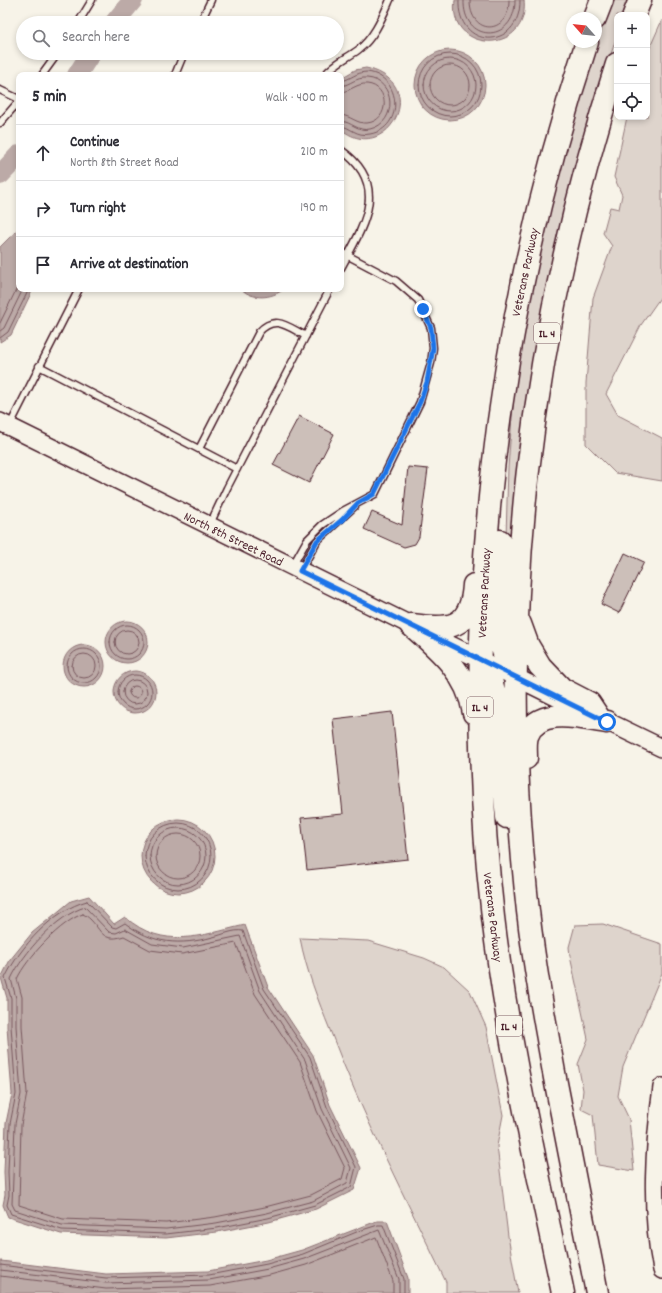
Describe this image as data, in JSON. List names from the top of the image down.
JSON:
{
  "streets": {
    "highway": ["Veterans Parkway", "IL 4"],
    "street": ["North 8th Street Road"]
  },
  "crossings": [
    ["Veterans Parkway", "North 8th Street Road"],
    ["IL 4", "North 8th Street Road"]
  ],
  "north": "top left",
  "page": {
    "map_buttons": ["+", "−"],
    "search": "Search here",
    "heading": ["5 min", "Walk · 400 m"],
    "list": [
      ["Continue", "North 8th Street Road", "210 m"],
      ["Turn right", "190 m"],
      "Arrive at destination"
    ]
  }
}
